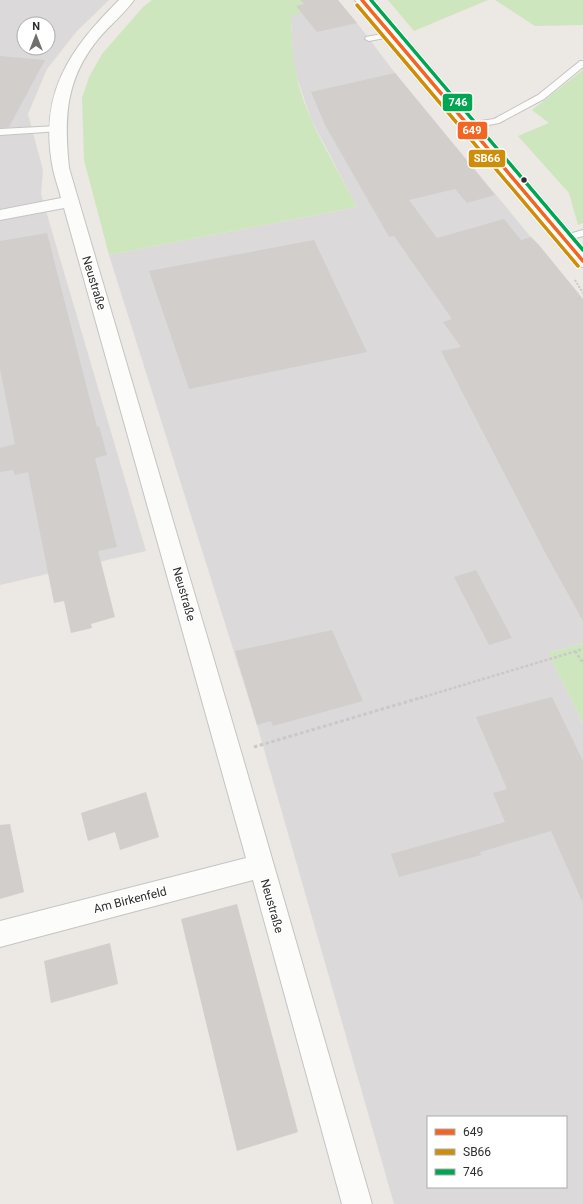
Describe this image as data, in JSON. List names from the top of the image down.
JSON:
{
  "streets": {
    "street": ["Neustraße", "Am Birkenfeld"]
  },
  "crossings": [
    ["Neustraße", "Am Birkenfeld"]
  ],
  "lines": ["transit line 649", "transit line 746", "transit line SB66"],
  "legend": ["649", "SB66", "746"],
  "north": "top"
}
